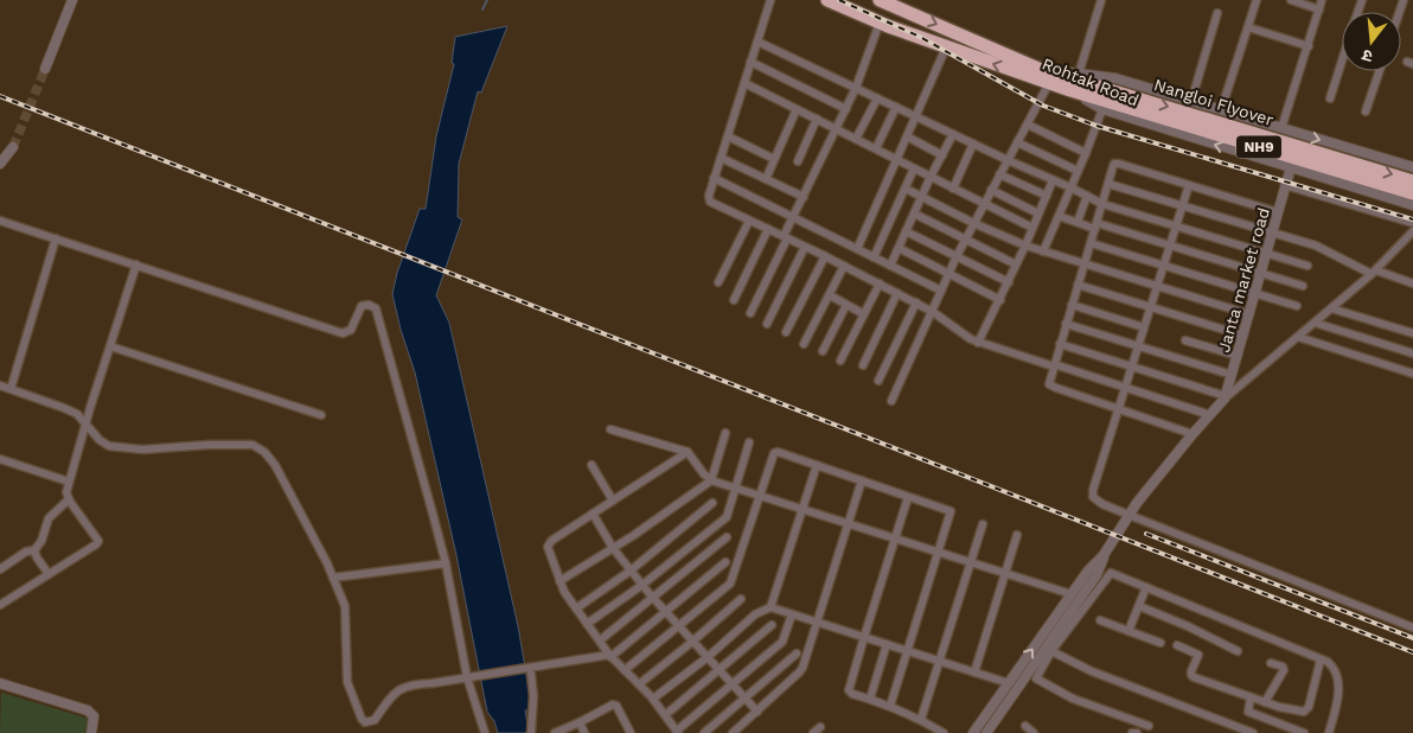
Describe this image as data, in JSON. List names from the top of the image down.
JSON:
{
  "streets": {
    "highway": ["Rohtak Road", "Nangloi Flyover", "NH9"],
    "street": ["Janta market road"]
  },
  "crossings": [
    ["Rohtak Road", "Nangloi Flyover"],
    ["Rohtak Road", "Janta market road"]
  ],
  "north": "bottom"
}
